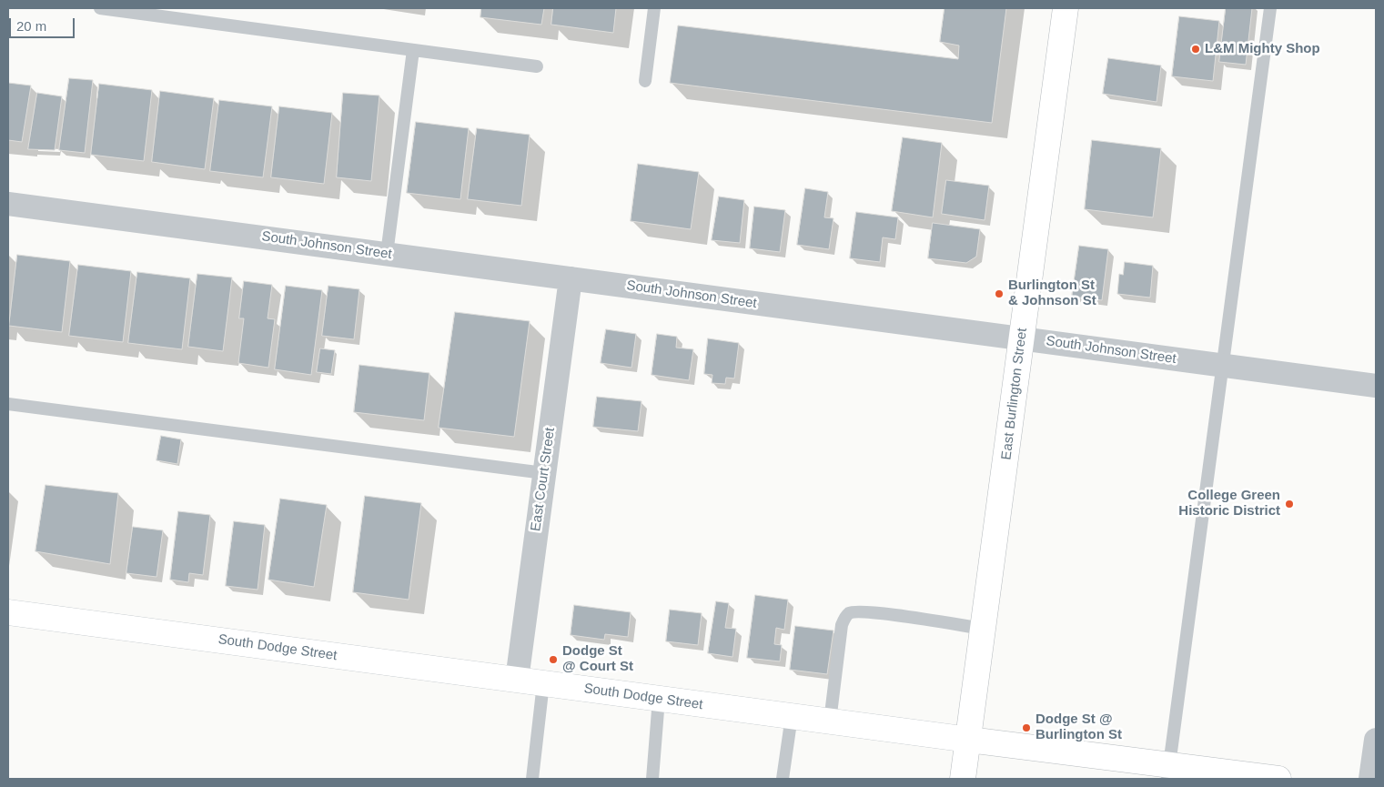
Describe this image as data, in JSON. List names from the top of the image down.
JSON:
{
  "streets": {
    "main road": ["East Burlington Street", "South Dodge Street"],
    "street": ["South Johnson Street", "East Court Street"]
  },
  "crossings": [
    ["South Johnson Street", "East Burlington Street"],
    ["South Johnson Street", "East Court Street"],
    ["East Burlington Street", "South Dodge Street"],
    ["East Court Street", "South Dodge Street"]
  ],
  "places": [
    "L&M Mighty Shop",
    "Burlington St & Johnson St",
    "College Green Historic District",
    "Dodge St @ Court St",
    "Dodge St @ Burlington St"
  ],
  "scale_bar": "20 m"
}
